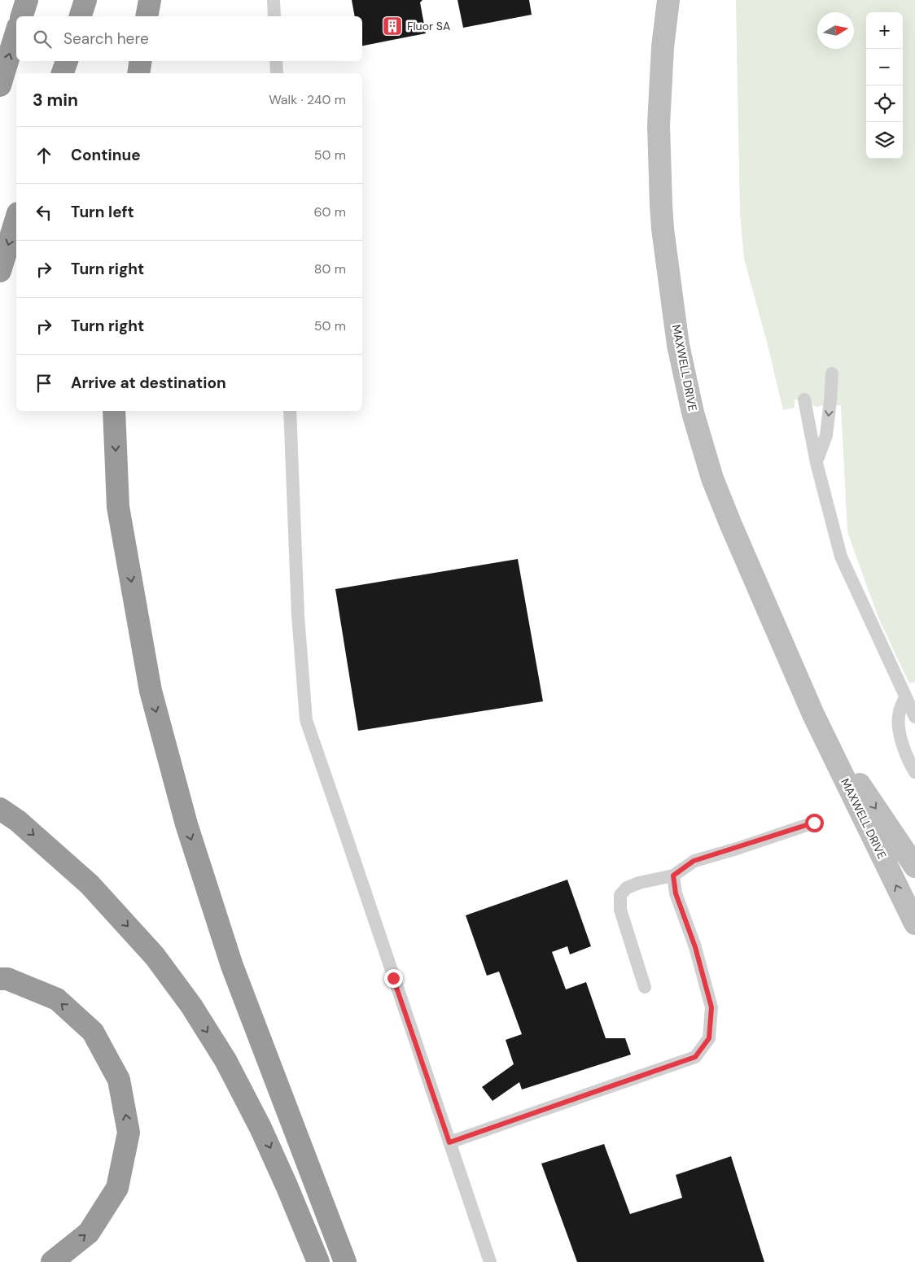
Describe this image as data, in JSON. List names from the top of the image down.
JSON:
{
  "streets": {
    "main road": ["MAXWELL DRIVE"]
  },
  "places": {
    "building": ["Fluor SA"]
  },
  "north": "right",
  "page": {
    "map_buttons": ["+", "−"],
    "search": "Search here",
    "heading": ["3 min", "Walk · 240 m"],
    "list": [
      ["Continue", "50 m"],
      ["Turn left", "60 m"],
      ["Turn right", "80 m"],
      ["Turn right", "50 m"],
      "Arrive at destination"
    ]
  }
}
